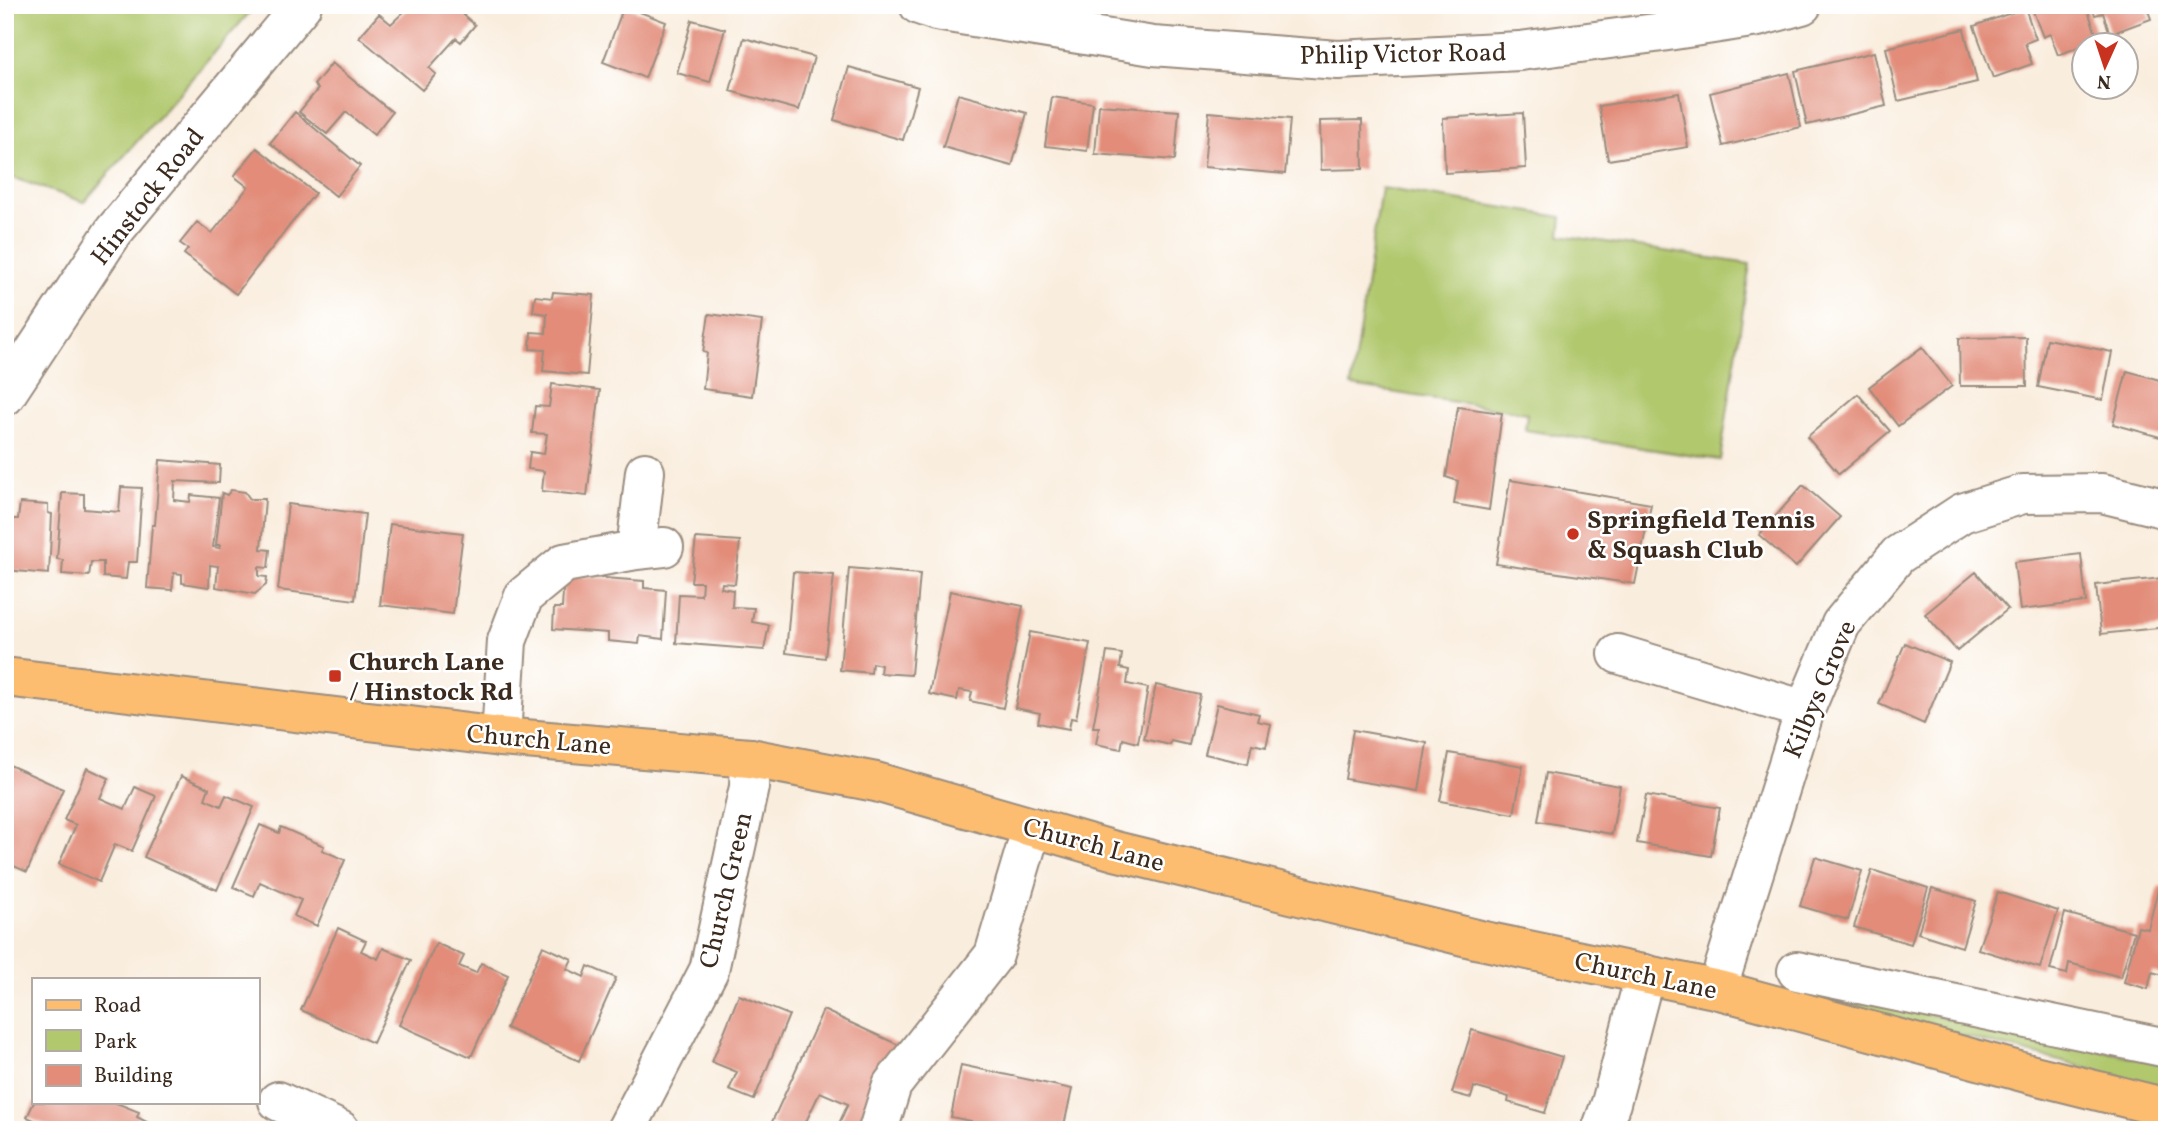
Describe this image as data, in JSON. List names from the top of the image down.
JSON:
{
  "streets": {
    "main road": ["Church Lane"],
    "street": [
      "Philip Victor Road",
      "Hinstock Road",
      "Kilbys Grove",
      "Church Green"
    ]
  },
  "crossings": [
    ["Kilbys Grove", "Church Lane"],
    ["Church Lane", "Church Green"]
  ],
  "places": {
    "other": ["Springfield Tennis & Squash Club"],
    "transit": ["Church Lane / Hinstock Rd"]
  },
  "legend": ["Road", "Park", "Building"],
  "north": "bottom"
}
